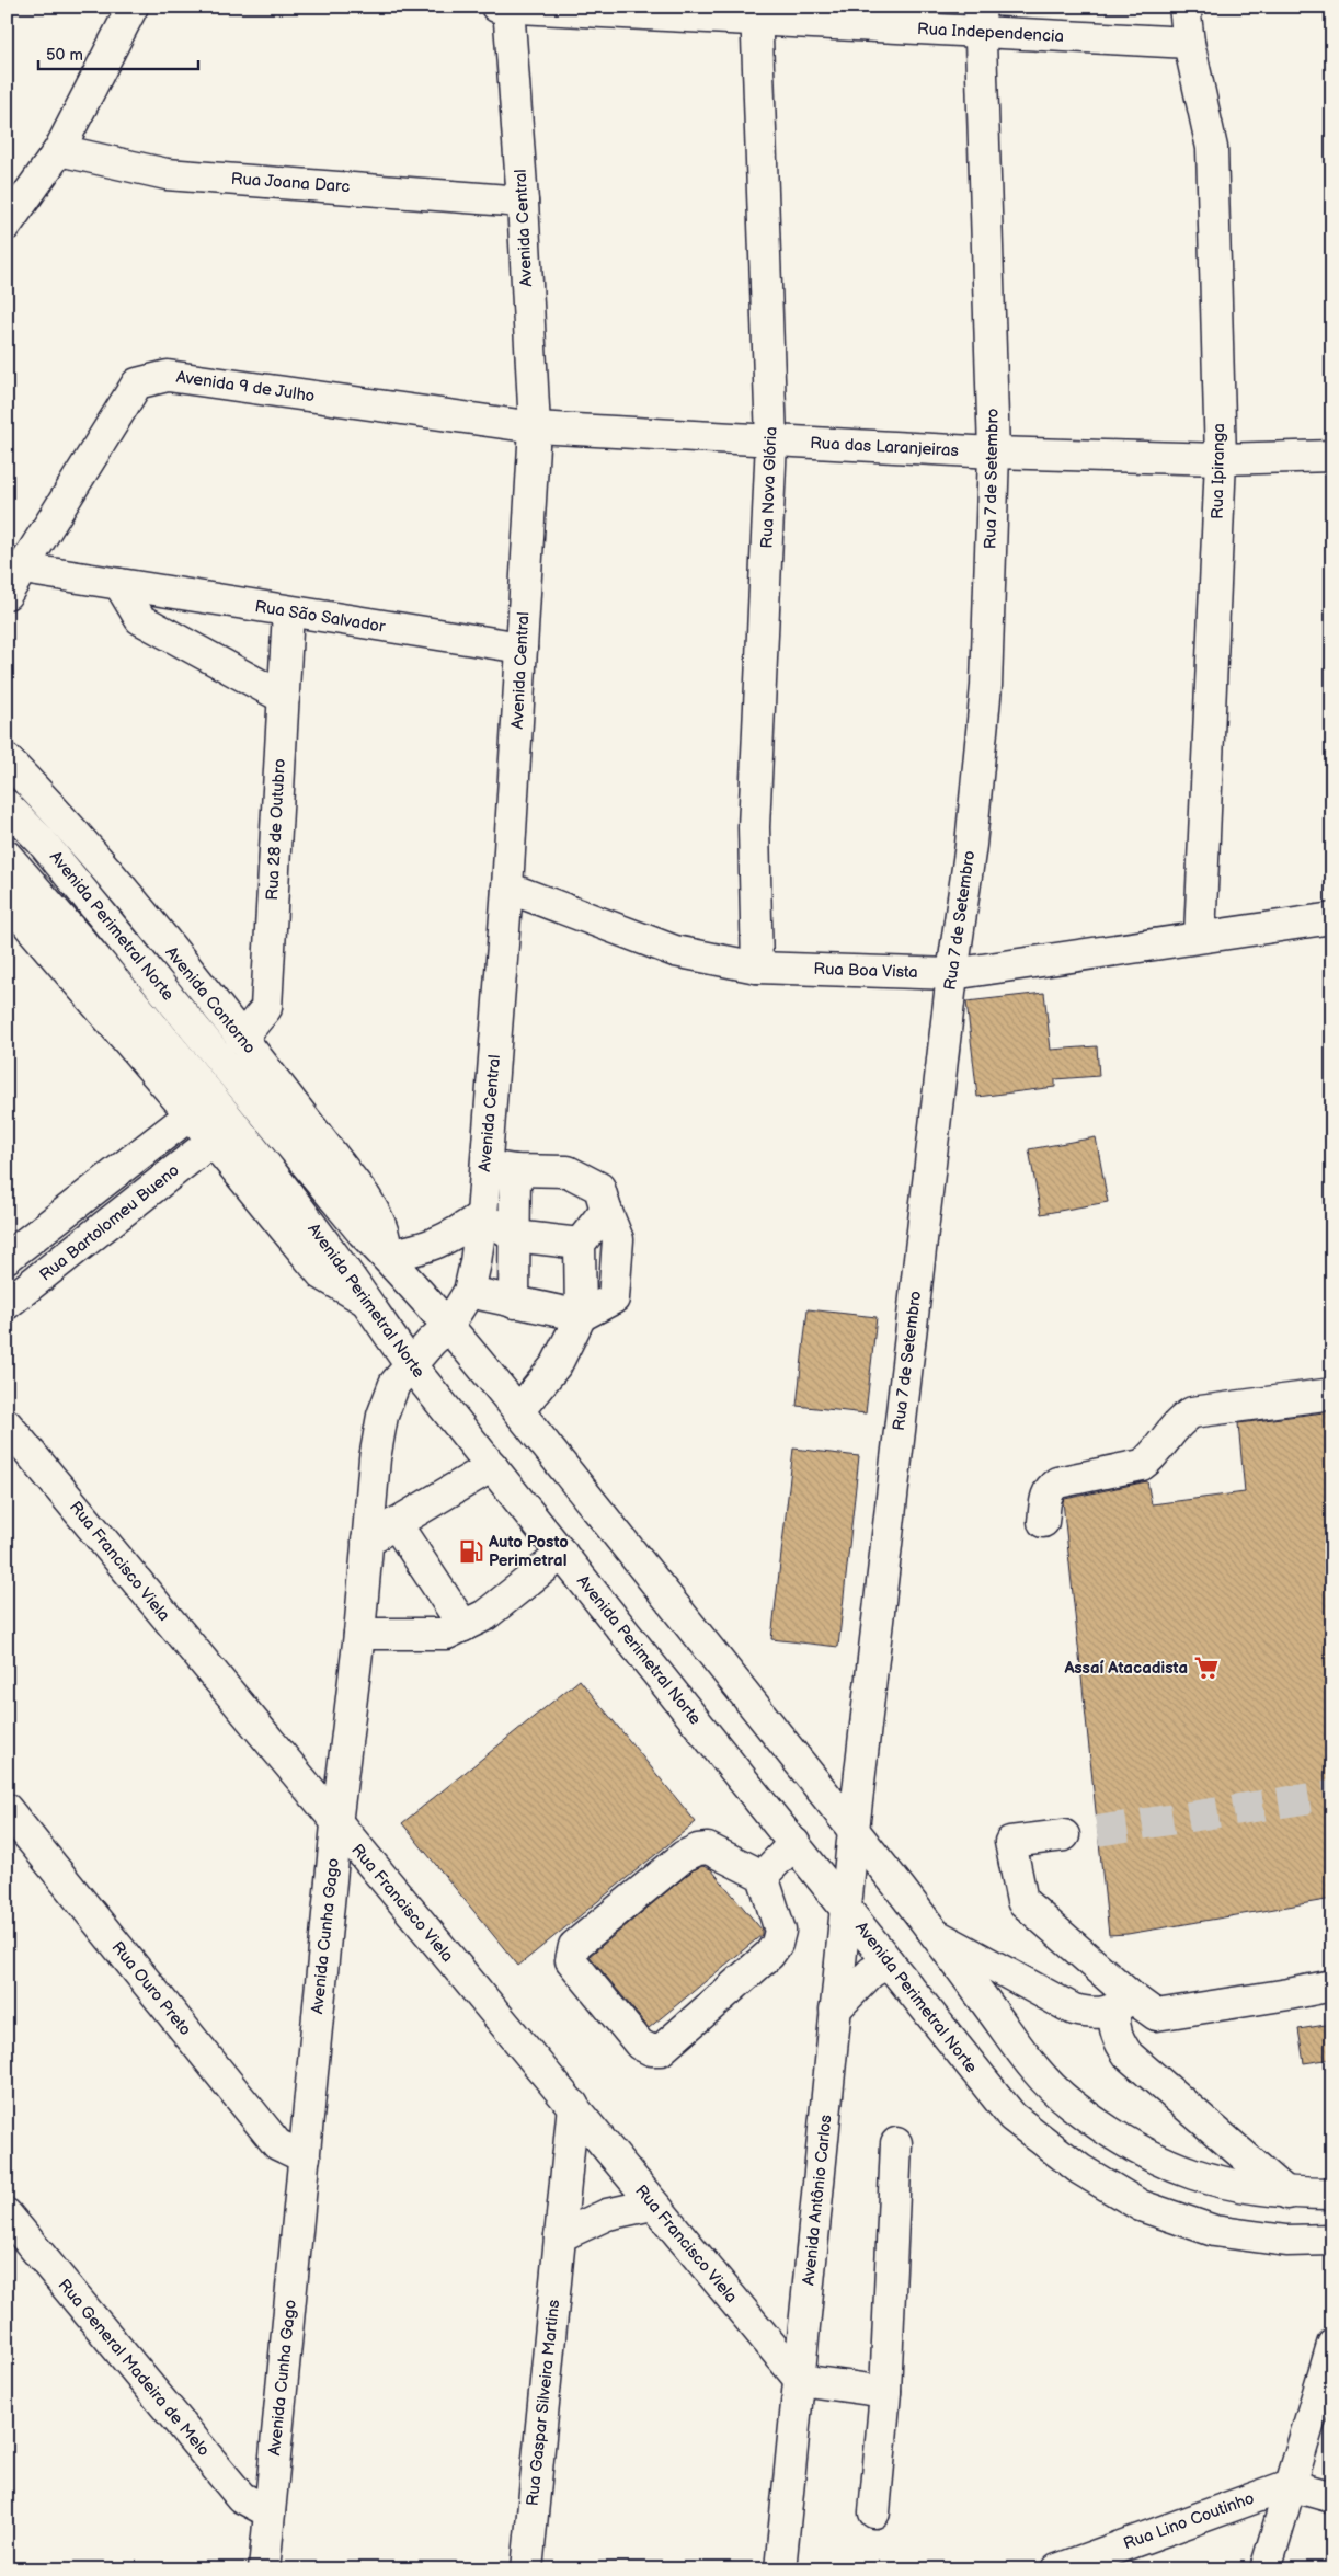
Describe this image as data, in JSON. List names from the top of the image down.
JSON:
{
  "streets": {
    "main road": [
      "Rua Independencia",
      "Rua Joana Darc",
      "Avenida Central",
      "Avenida 9 de Julho",
      "Rua das Laranjeiras",
      "Rua Ipiranga",
      "Rua 7 de Setembro",
      "Rua Nova Glória",
      "Rua São Salvador",
      "Rua 28 de Outubro",
      "Avenida Perimetral Norte",
      "Rua Boa Vista",
      "Avenida Contorno",
      "Rua Bartolomeu Bueno",
      "Rua Francisco Viela",
      "Avenida Cunha Gago",
      "Rua Ouro Preto",
      "Avenida Antônio Carlos",
      "Rua General Madeira de Melo",
      "Rua Gaspar Silveira Martins",
      "Rua Lino Coutinho"
    ]
  },
  "crossings": [
    ["Rua Independencia", "Avenida Central"],
    ["Rua Independencia", "Rua Ipiranga"],
    ["Rua Independencia", "Rua 7 de Setembro"],
    ["Rua Independencia", "Rua Nova Glória"],
    ["Rua Joana Darc", "Avenida Central"],
    ["Avenida Central", "Avenida 9 de Julho"],
    ["Avenida Central", "Rua das Laranjeiras"],
    ["Avenida Central", "Rua São Salvador"],
    ["Avenida Central", "Avenida Perimetral Norte"],
    ["Avenida Central", "Rua Boa Vista"],
    ["Avenida Central", "Avenida Cunha Gago"],
    ["Avenida 9 de Julho", "Rua das Laranjeiras"],
    ["Avenida 9 de Julho", "Rua São Salvador"],
    ["Rua das Laranjeiras", "Rua Ipiranga"],
    ["Rua das Laranjeiras", "Rua 7 de Setembro"],
    ["Rua das Laranjeiras", "Rua Nova Glória"],
    ["Rua Ipiranga", "Rua Boa Vista"],
    ["Rua 7 de Setembro", "Avenida Perimetral Norte"],
    ["Rua 7 de Setembro", "Rua Boa Vista"],
    ["Rua 7 de Setembro", "Avenida Antônio Carlos"],
    ["Rua Nova Glória", "Rua Boa Vista"],
    ["Rua São Salvador", "Rua 28 de Outubro"],
    ["Rua 28 de Outubro", "Avenida Contorno"],
    ["Avenida Perimetral Norte", "Avenida Contorno"],
    ["Avenida Perimetral Norte", "Avenida Cunha Gago"],
    ["Avenida Perimetral Norte", "Avenida Antônio Carlos"],
    ["Rua Francisco Viela", "Avenida Cunha Gago"],
    ["Rua Francisco Viela", "Avenida Antônio Carlos"],
    ["Rua Francisco Viela", "Rua Gaspar Silveira Martins"],
    ["Avenida Cunha Gago", "Rua Ouro Preto"],
    ["Avenida Cunha Gago", "Rua General Madeira de Melo"]
  ],
  "places": {
    "fuel station": ["Auto Posto Perimetral"],
    "supermarket": ["Assaí Atacadista"]
  },
  "scale_bar": "50 m"
}
